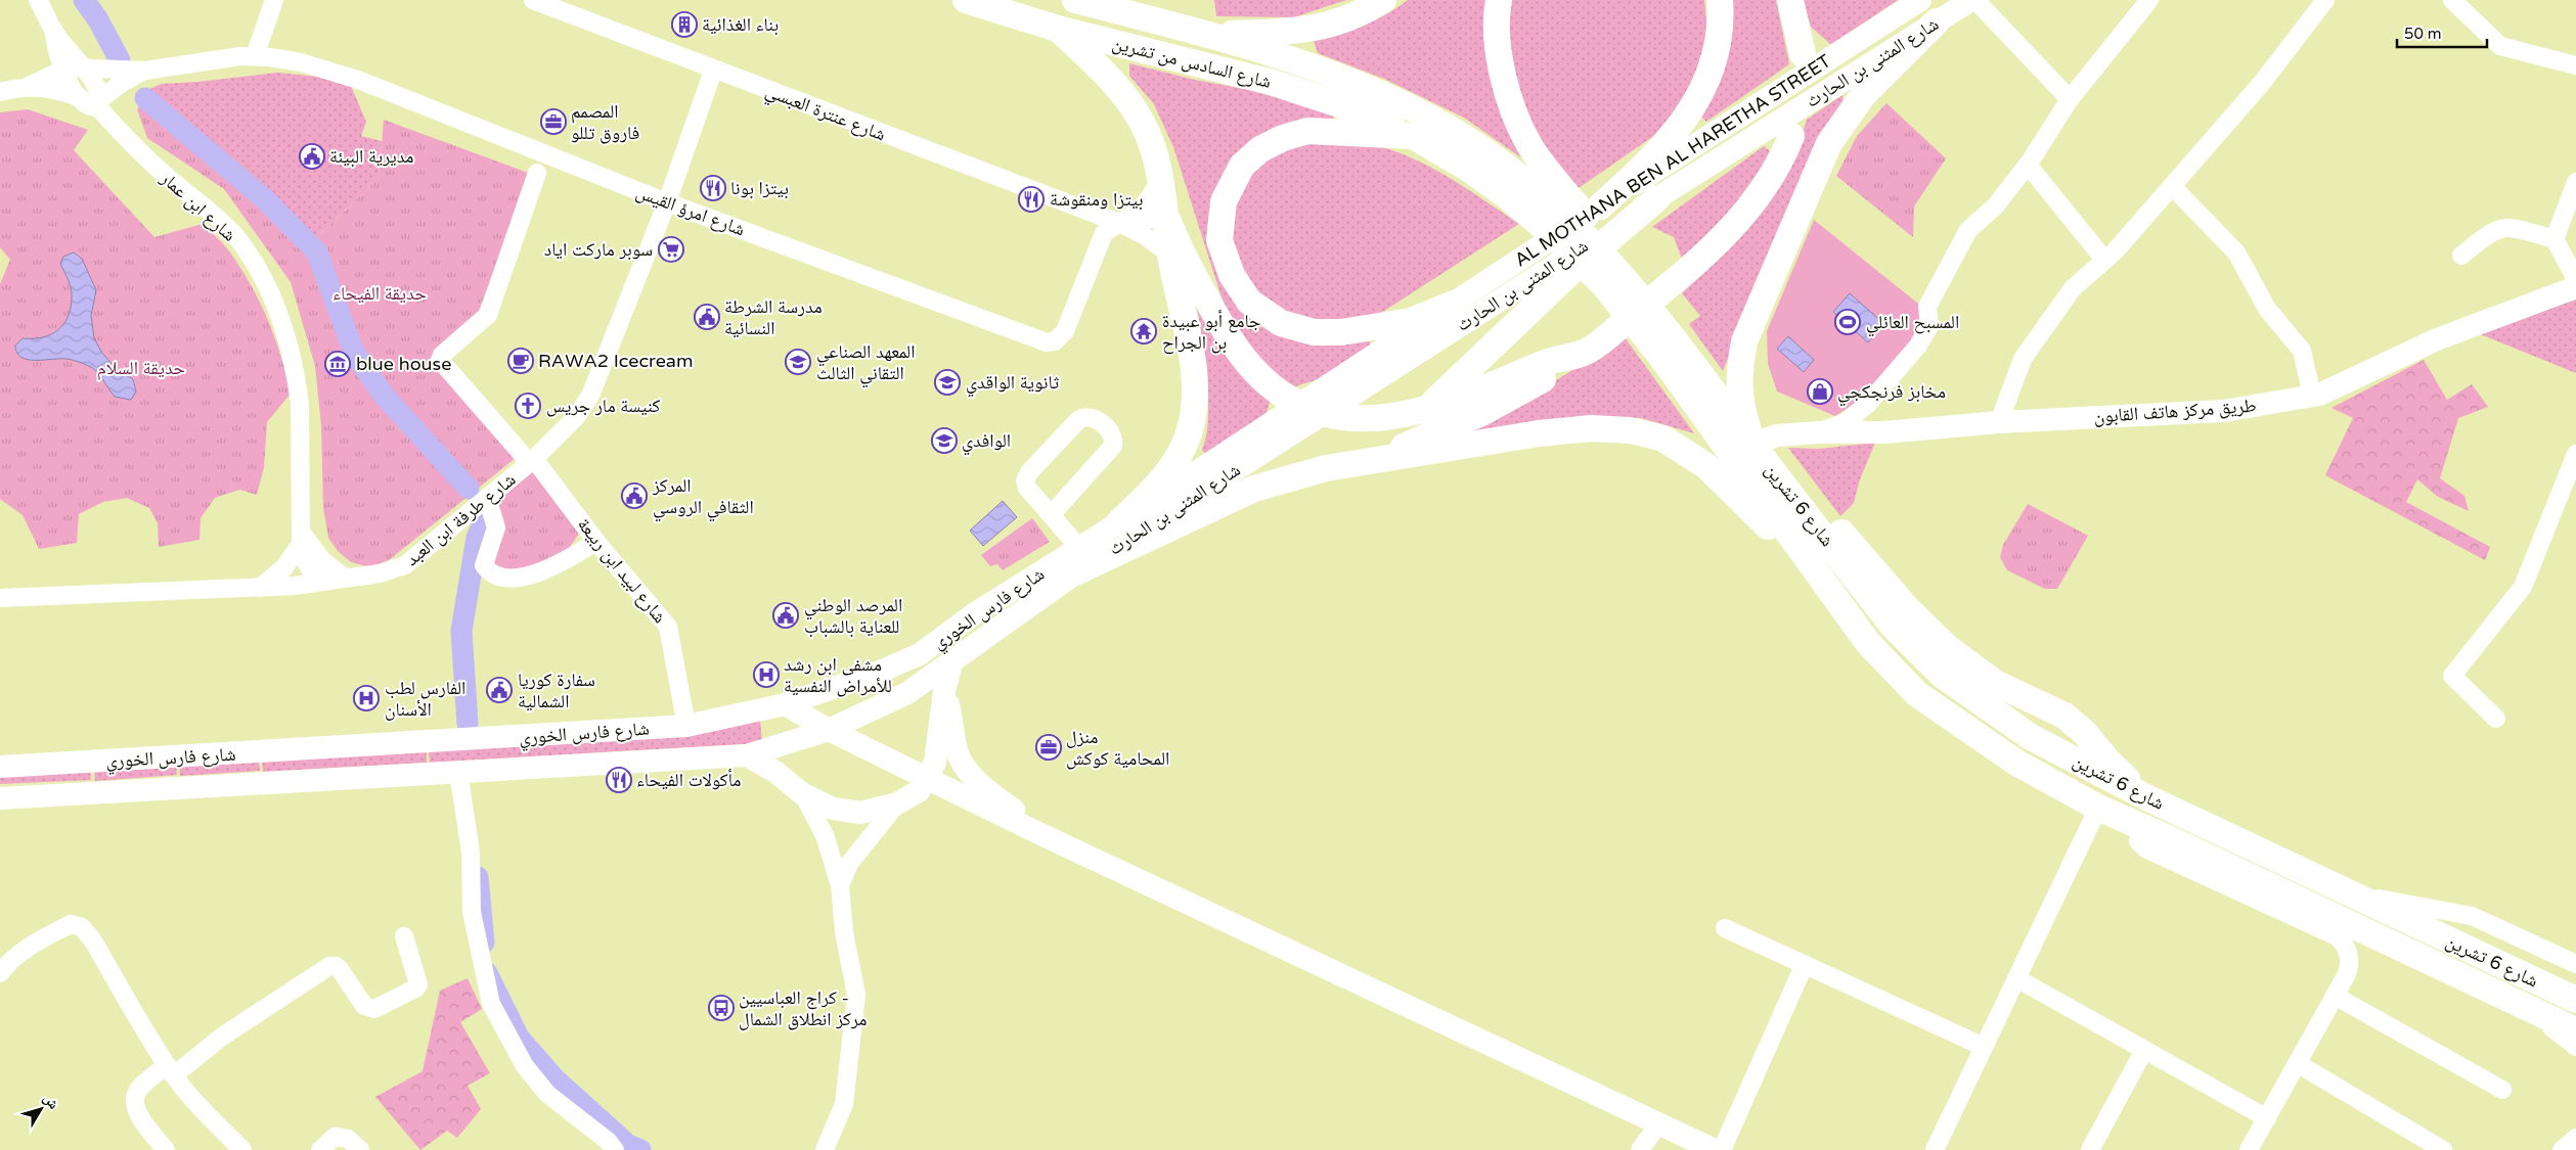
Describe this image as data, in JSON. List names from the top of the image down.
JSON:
{
  "streets": {
    "highway": ["شارع السادس من تشرين", "شارع 6 تشرين"],
    "main road": [
      "شارع المثنى بن الحارث",
      "AL MOTHANA BEN AL HARETHA STREET",
      "طريق مركز هاتف القابون",
      "شارع فارس الخوري"
    ],
    "street": [
      "شارع عنترة العبسي",
      "شارع ابن عمار",
      "شارع امرؤ القيس",
      "شارع طرفة ابن العبد",
      "شارع لبيد ابن ربيعة"
    ]
  },
  "crossings": [
    ["شارع السادس من تشرين", "شارع 6 تشرين"],
    ["شارع المثنى بن الحارث", "شارع فارس الخوري"],
    ["شارع عنترة العبسي", "شارع امرؤ القيس"],
    ["شارع عنترة العبسي", "شارع طرفة ابن العبد"],
    ["AL MOTHANA BEN AL HARETHA STREET", "شارع فارس الخوري"],
    ["شارع ابن عمار", "شارع طرفة ابن العبد"],
    ["شارع امرؤ القيس", "شارع طرفة ابن العبد"],
    ["طريق مركز هاتف القابون", "شارع 6 تشرين"],
    ["شارع طرفة ابن العبد", "شارع لبيد ابن ربيعة"],
    ["شارع لبيد ابن ربيعة", "شارع فارس الخوري"]
  ],
  "parks": ["حديقة الفيحاء", "حديقة السلام"],
  "places": {
    "building": ["بناء الغذائية"],
    "office": ["المصمم فاروق تللو", "منزل المحامية كوكش"],
    "public building": [
      "مديرية البيئة",
      "مدرسة الشرطة النسائية",
      "المركز الثقافي الروسي",
      "المرصد الوطني للعناية بالشباب",
      "سفارة كوريا الشمالية"
    ],
    "restaurant": ["بيتزا بونا", "بيتزا ومنقوشة", "مأكولات الفيحاء"],
    "supermarket": ["سوبر ماركت اياد"],
    "sports": ["المسبح العائلي"],
    "temple": ["جامع أبو عبيدة بن الجراح"],
    "cafe": ["RAWA2 Icecream"],
    "school or university": ["المعهد الصناعي التقاني الثالث", "ثانوية الواقدي", "الوافدي"],
    "museum": ["blue house"],
    "shop": ["مخابز فرنجكجي"],
    "church": ["كنيسة مار جريس"],
    "hospital": ["مشفى ابن رشد للأمراض النفسية", "الفارس لطب الأسنان"],
    "bus stop": ["كراج العباسيين - مركز انطلاق الشمال"]
  },
  "scale_bar": "50 m",
  "north": "top right"
}
